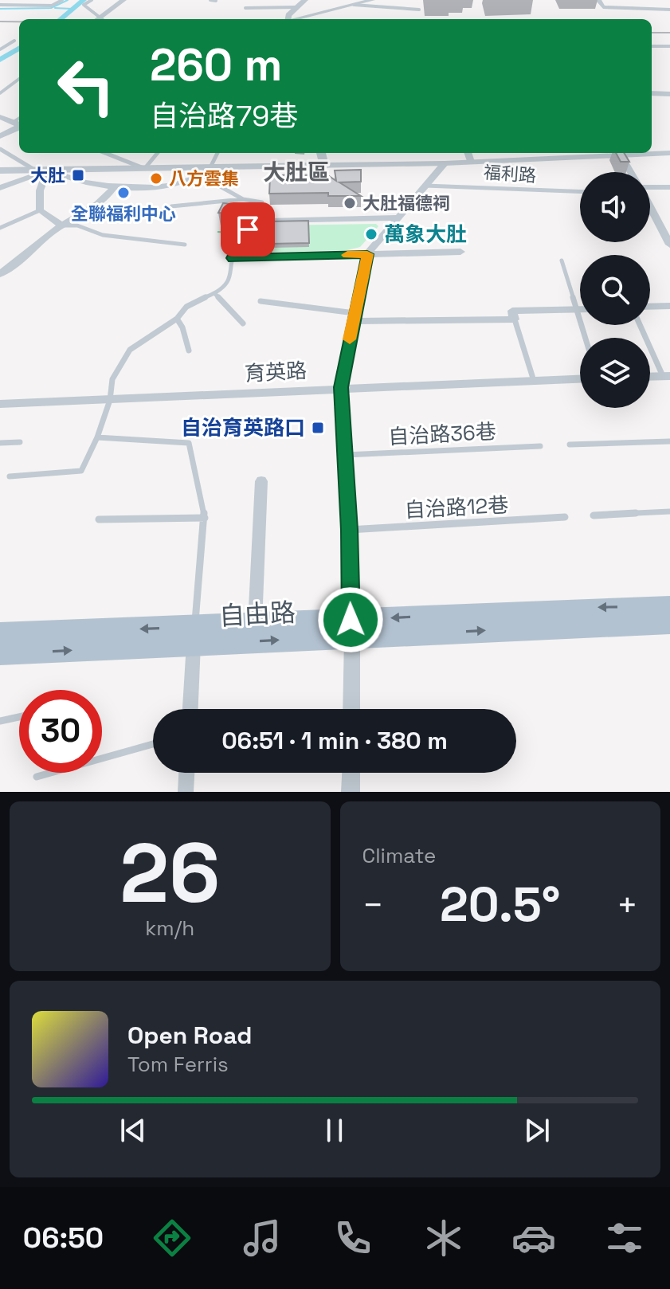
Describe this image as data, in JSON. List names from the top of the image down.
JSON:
{
  "streets": {
    "main road": ["自由路"],
    "street": ["育英路"],
    "lane": ["福利路", "自治路36巷", "自治路12巷"]
  },
  "districts": ["大肚區"],
  "places": {
    "transit": ["大肚", "自治育英路口"],
    "other": [
      "八方雲集",
      "全聯福利中心",
      "大肚福德祠",
      "萬象大肚"
    ]
  },
  "page": {
    "turn": ["260 m", "自治路79巷"],
    "limit": "30",
    "trip": "06:51 · 1 min · 380 m",
    "tile": [
      ["26", "km/h"],
      "Climate"
    ],
    "heat": ["−", "20.5°", "+"],
    "song": ["Open Road", "Tom Ferris"],
    "tabs": "06:50"
  }
}
